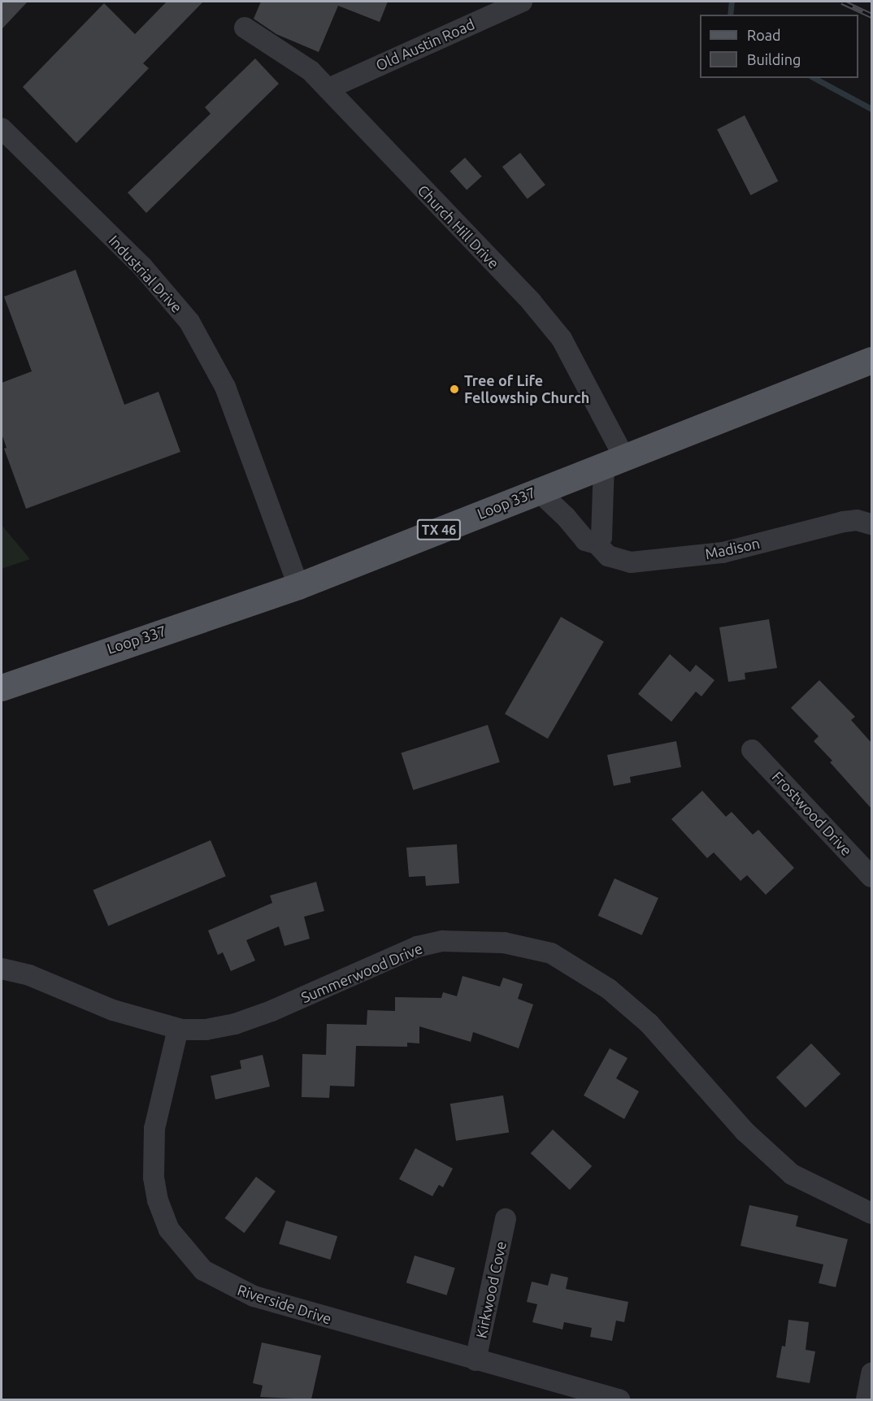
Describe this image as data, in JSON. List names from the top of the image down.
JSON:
{
  "streets": {
    "main road": ["Loop 337", "TX 46"],
    "street": [
      "Old Austin Road",
      "Church Hill Drive",
      "Industrial Drive",
      "Madison",
      "Frostwood Drive",
      "Summerwood Drive",
      "Kirkwood Cove",
      "Riverside Drive"
    ]
  },
  "crossings": [
    ["Old Austin Road", "Church Hill Drive"],
    ["Church Hill Drive", "Loop 337"],
    ["Industrial Drive", "Loop 337"],
    ["Loop 337", "Madison"],
    ["Summerwood Drive", "Riverside Drive"],
    ["Kirkwood Cove", "Riverside Drive"]
  ],
  "places": ["Tree of Life Fellowship Church"],
  "legend": ["Road", "Building"]
}
